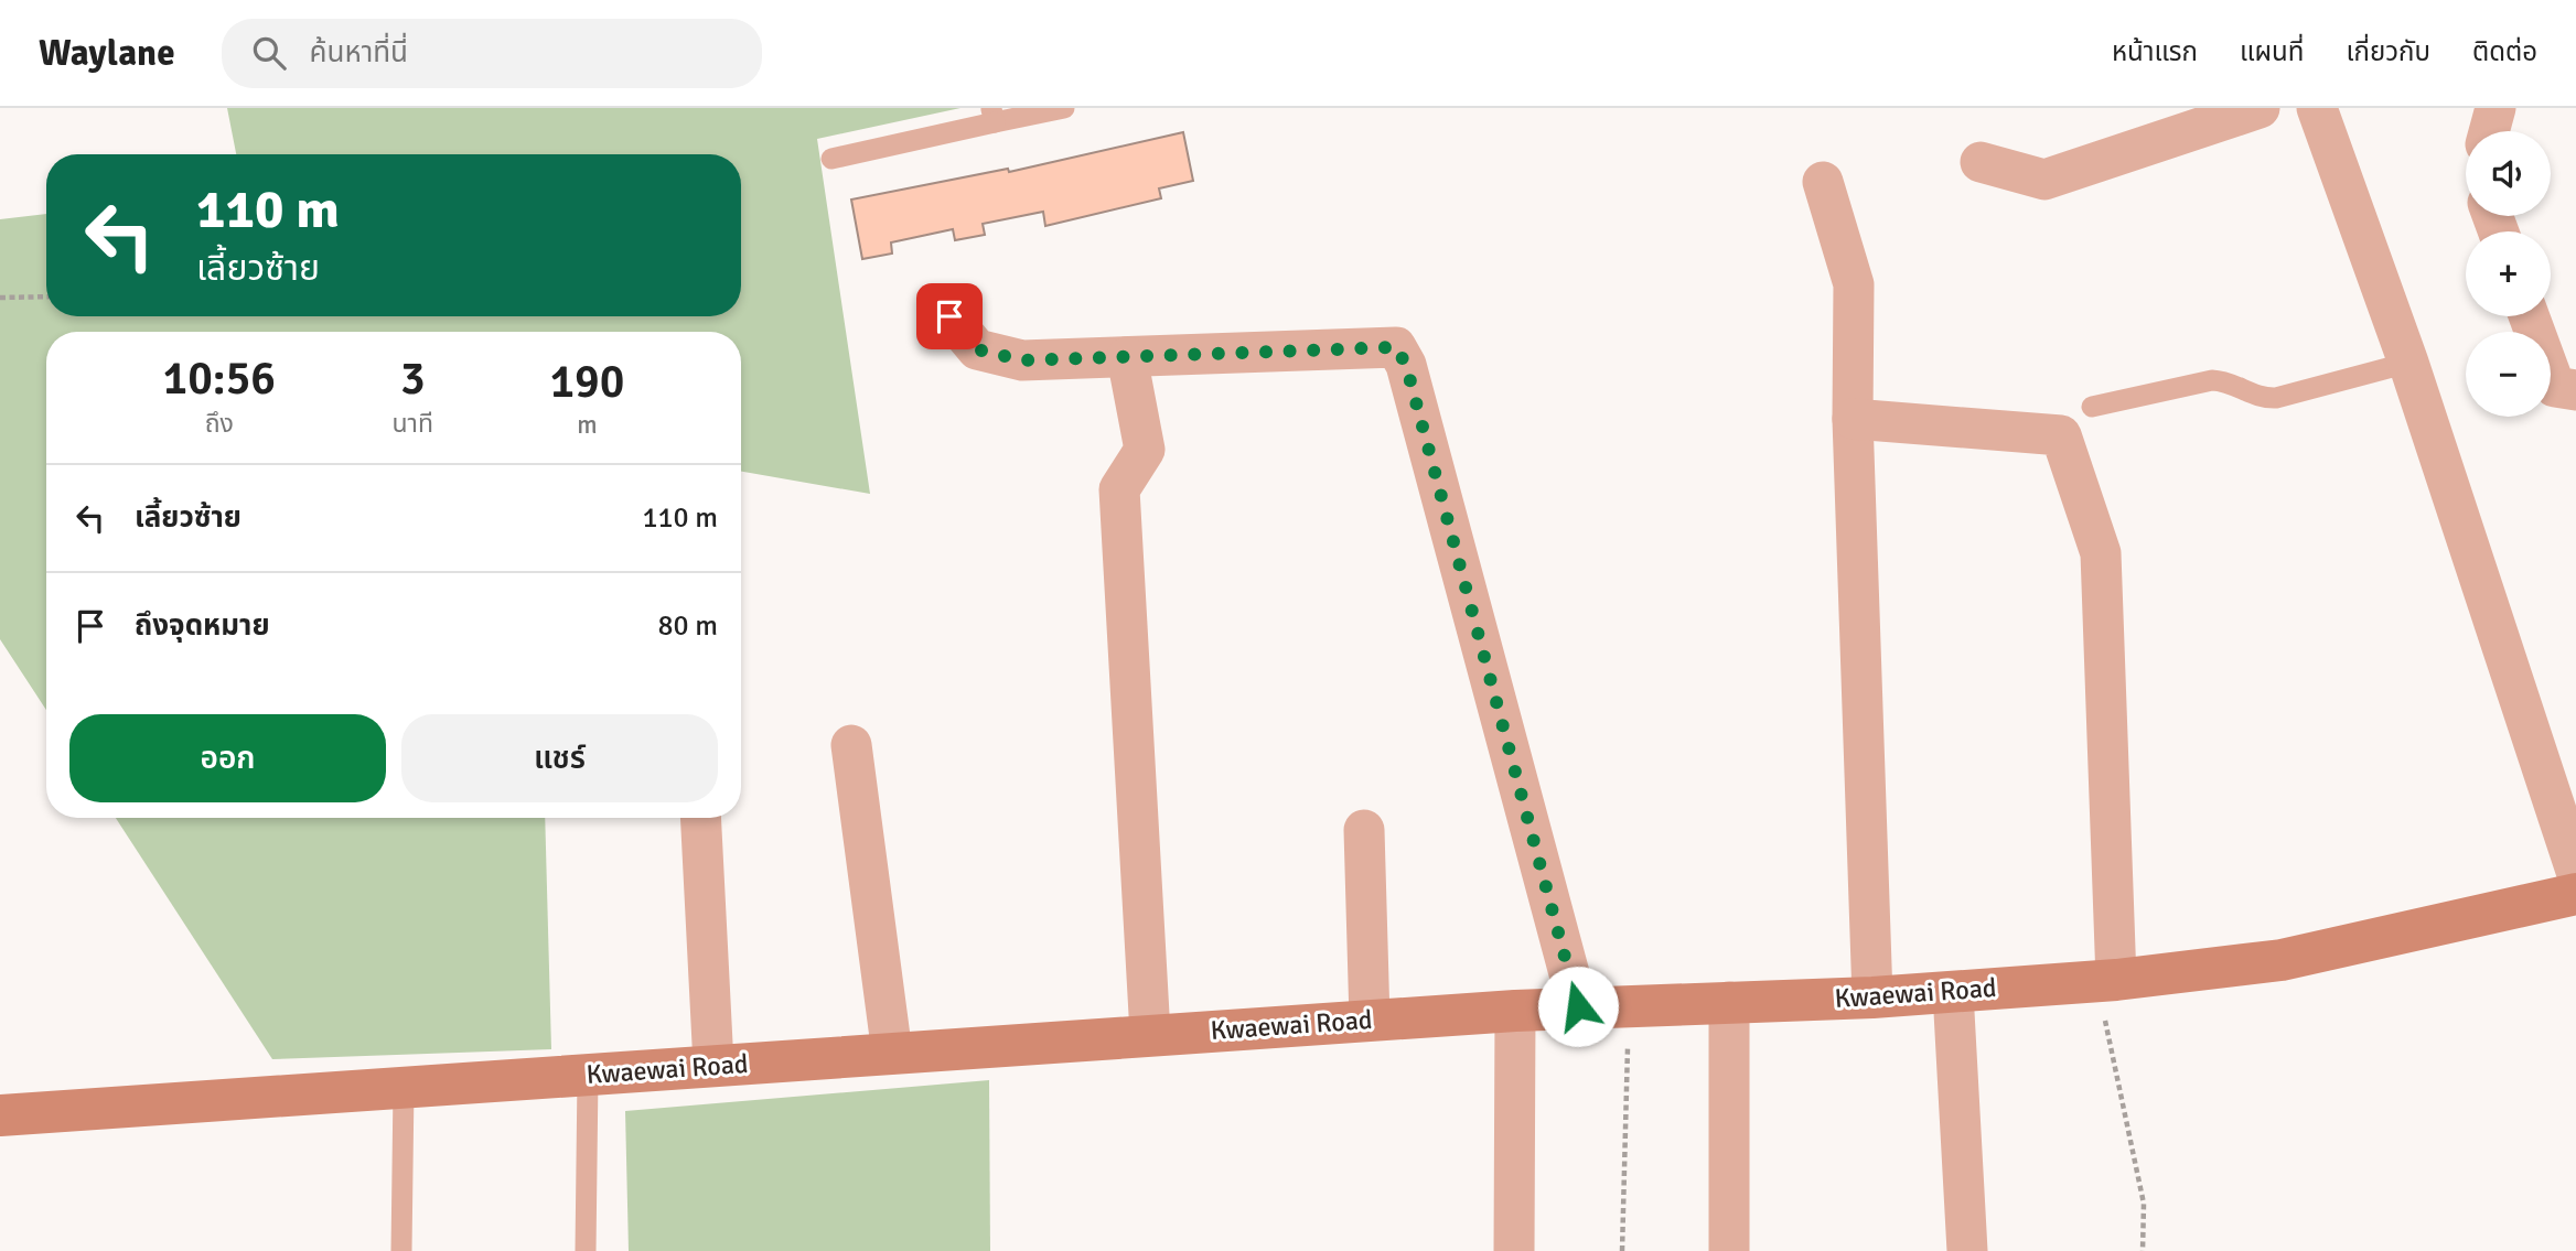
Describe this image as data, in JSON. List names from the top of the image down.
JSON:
{
  "streets": {
    "street": ["Kwaewai Road"]
  },
  "page": {
    "header": "Waylane",
    "search": "ค้นหาที่นี่",
    "nav": [
      "หน้าแรก",
      "แผนที่",
      "เกี่ยวกับ",
      "ติดต่อ"
    ],
    "map_buttons": ["+", "−"],
    "turn": ["110 m", "เลี้ยวซ้าย"],
    "eta": [
      "10:56",
      "ถึง",
      "3",
      "นาที",
      "190",
      "m"
    ],
    "list": [
      {
        "name": "เลี้ยวซ้าย",
        "value": "110 m"
      },
      {
        "name": "ถึงจุดหมาย",
        "value": "80 m"
      }
    ],
    "buttons": ["ออก", "แชร์"]
  }
}
